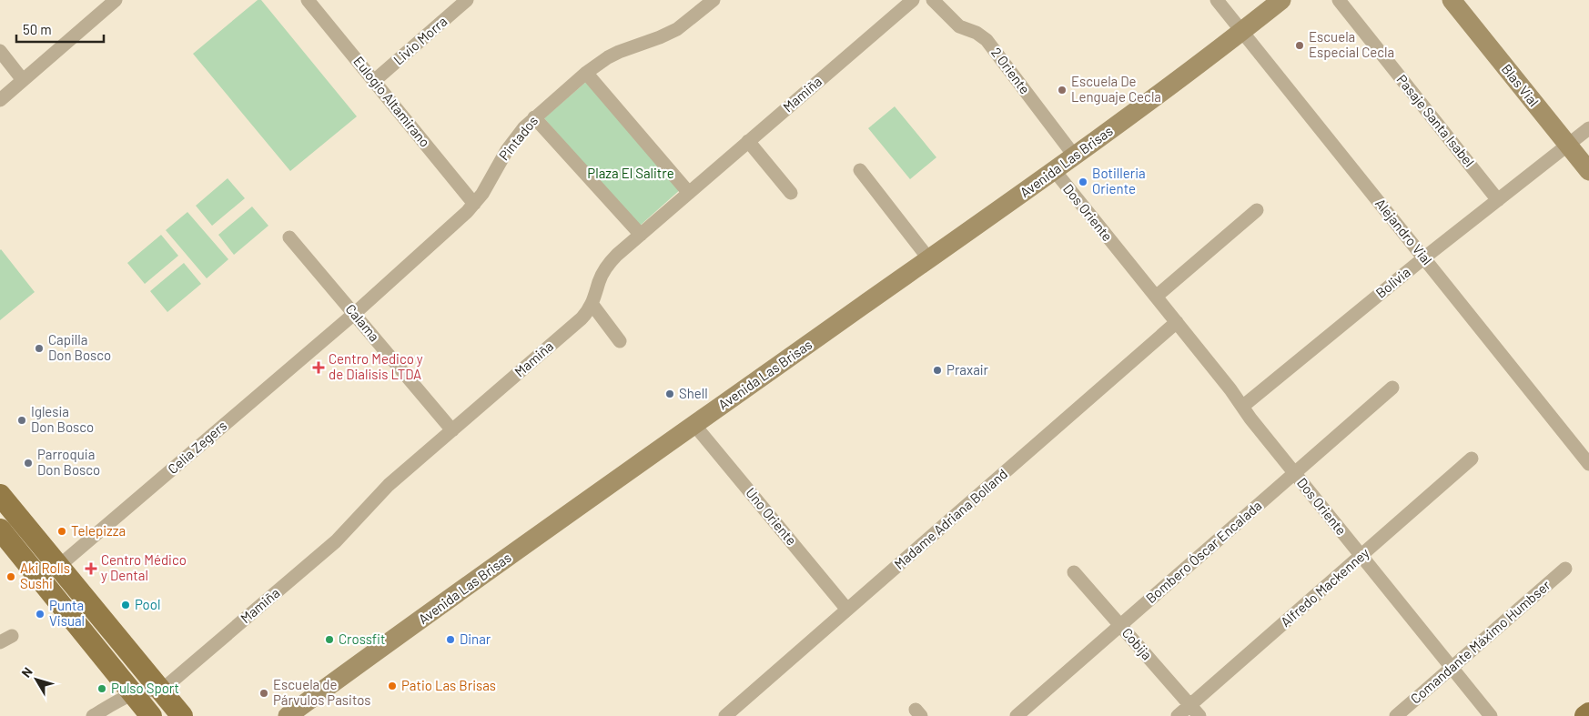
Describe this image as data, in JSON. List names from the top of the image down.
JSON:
{
  "streets": {
    "street": [
      "Livio Morra",
      "2 Oriente",
      "Blas Vial",
      "Mamiña",
      "Eulogio Altamirano",
      "Pasaje Santa Isabel",
      "Pintados",
      "Avenida Las Brisas",
      "Dos Oriente",
      "Alejandro Vial",
      "Bolivia",
      "Calama",
      "Celia Zegers",
      "Uno Oriente",
      "Madame Adriana Bolland",
      "Bombero Óscar Encalada",
      "Alfredo Mackenney",
      "Comandante Máximo Humbser",
      "Cobija"
    ]
  },
  "crossings": [
    ["Livio Morra", "Eulogio Altamirano"],
    ["2 Oriente", "Avenida Las Brisas"],
    ["Blas Vial", "Bolivia"],
    ["Mamiña", "Calama"],
    ["Eulogio Altamirano", "Pintados"],
    ["Pasaje Santa Isabel", "Bolivia"],
    ["Pintados", "Calama"],
    ["Pintados", "Celia Zegers"],
    ["Avenida Las Brisas", "Dos Oriente"],
    ["Avenida Las Brisas", "Alejandro Vial"],
    ["Avenida Las Brisas", "Uno Oriente"],
    ["Dos Oriente", "Bolivia"],
    ["Dos Oriente", "Madame Adriana Bolland"],
    ["Dos Oriente", "Bombero Óscar Encalada"],
    ["Dos Oriente", "Alfredo Mackenney"],
    ["Dos Oriente", "Comandante Máximo Humbser"],
    ["Alejandro Vial", "Bolivia"],
    ["Calama", "Celia Zegers"],
    ["Uno Oriente", "Madame Adriana Bolland"],
    ["Bombero Óscar Encalada", "Cobija"],
    ["Alfredo Mackenney", "Cobija"]
  ],
  "parks": ["Plaza El Salitre"],
  "places": {
    "other": [
      "Escuela Especial Cecla",
      "Escuela De Lenguaje Cecla",
      "Botilleria Oriente",
      "Capilla Don Bosco",
      "Praxair",
      "Shell",
      "Iglesia Don Bosco",
      "Parroquia Don Bosco",
      "Telepizza",
      "Aki Rolls Sushi",
      "Pool",
      "Punta Visual",
      "Crossfit",
      "Dinar",
      "Patio Las Brisas",
      "Pulso Sport",
      "Escuela de Párvulos Pasitos"
    ],
    "health": ["Centro Medico y de Dialisis LTDA", "Centro Médico y Dental"]
  },
  "scale_bar": "50 m",
  "north": "top left"
}
